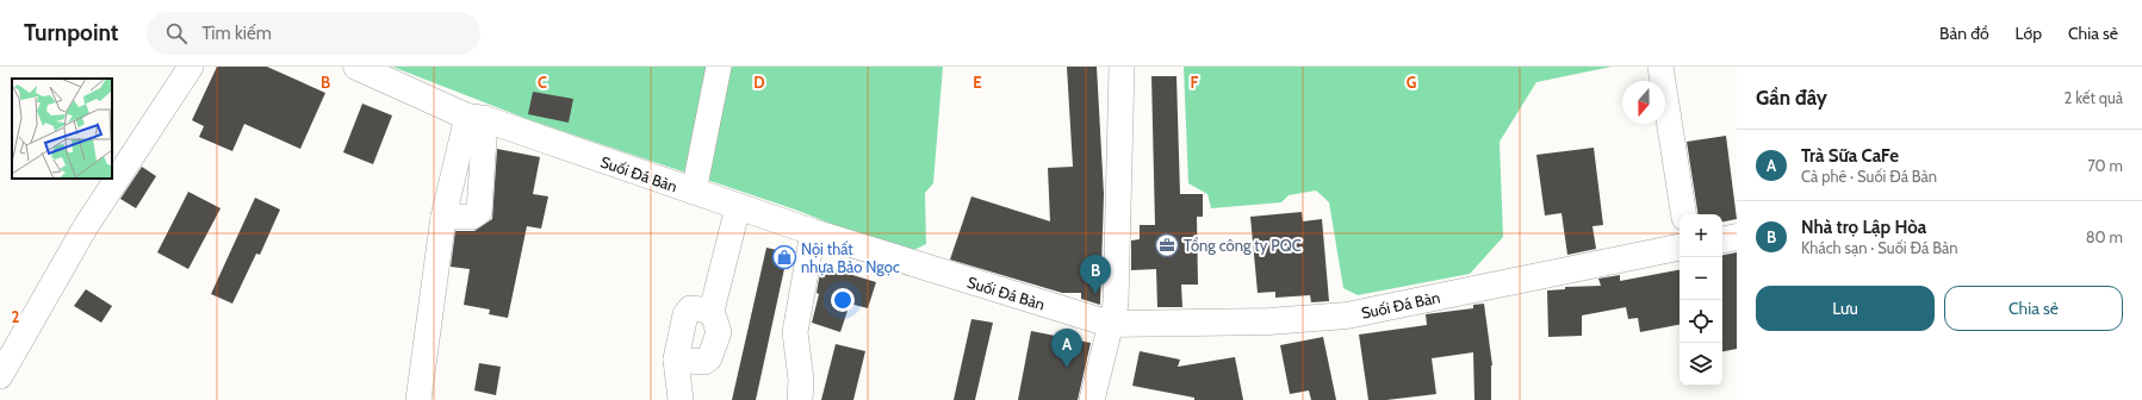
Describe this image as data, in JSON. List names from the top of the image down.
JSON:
{
  "streets": {
    "street": ["Suối Đá Bàn"]
  },
  "places": {
    "office": ["Tổng công ty PQC"],
    "shop": ["Nội thất nhựa Bảo Ngọc"]
  },
  "north": "bottom",
  "page": {
    "header": "Turnpoint",
    "search": "Tìm kiếm",
    "nav": ["Bản đồ", "Lớp", "Chia sẻ"],
    "heading": ["Gần đây", "2 kết quả"],
    "list": [
      {
        "mark": "A",
        "name": "Trà Sữa CaFe",
        "note": "Cà phê · Suối Đá Bàn",
        "value": "70 m"
      },
      {
        "mark": "B",
        "name": "Nhà trọ Lập Hòa",
        "note": "Khách sạn · Suối Đá Bàn",
        "value": "80 m"
      }
    ],
    "map_buttons": ["+", "−"],
    "pins": ["B", "A"],
    "buttons": ["Lưu", "Chia sẻ"]
  },
  "grid": {
    "columns": [
      "B",
      "C",
      "D",
      "E",
      "F",
      "G"
    ],
    "rows": ["2"]
  }
}
